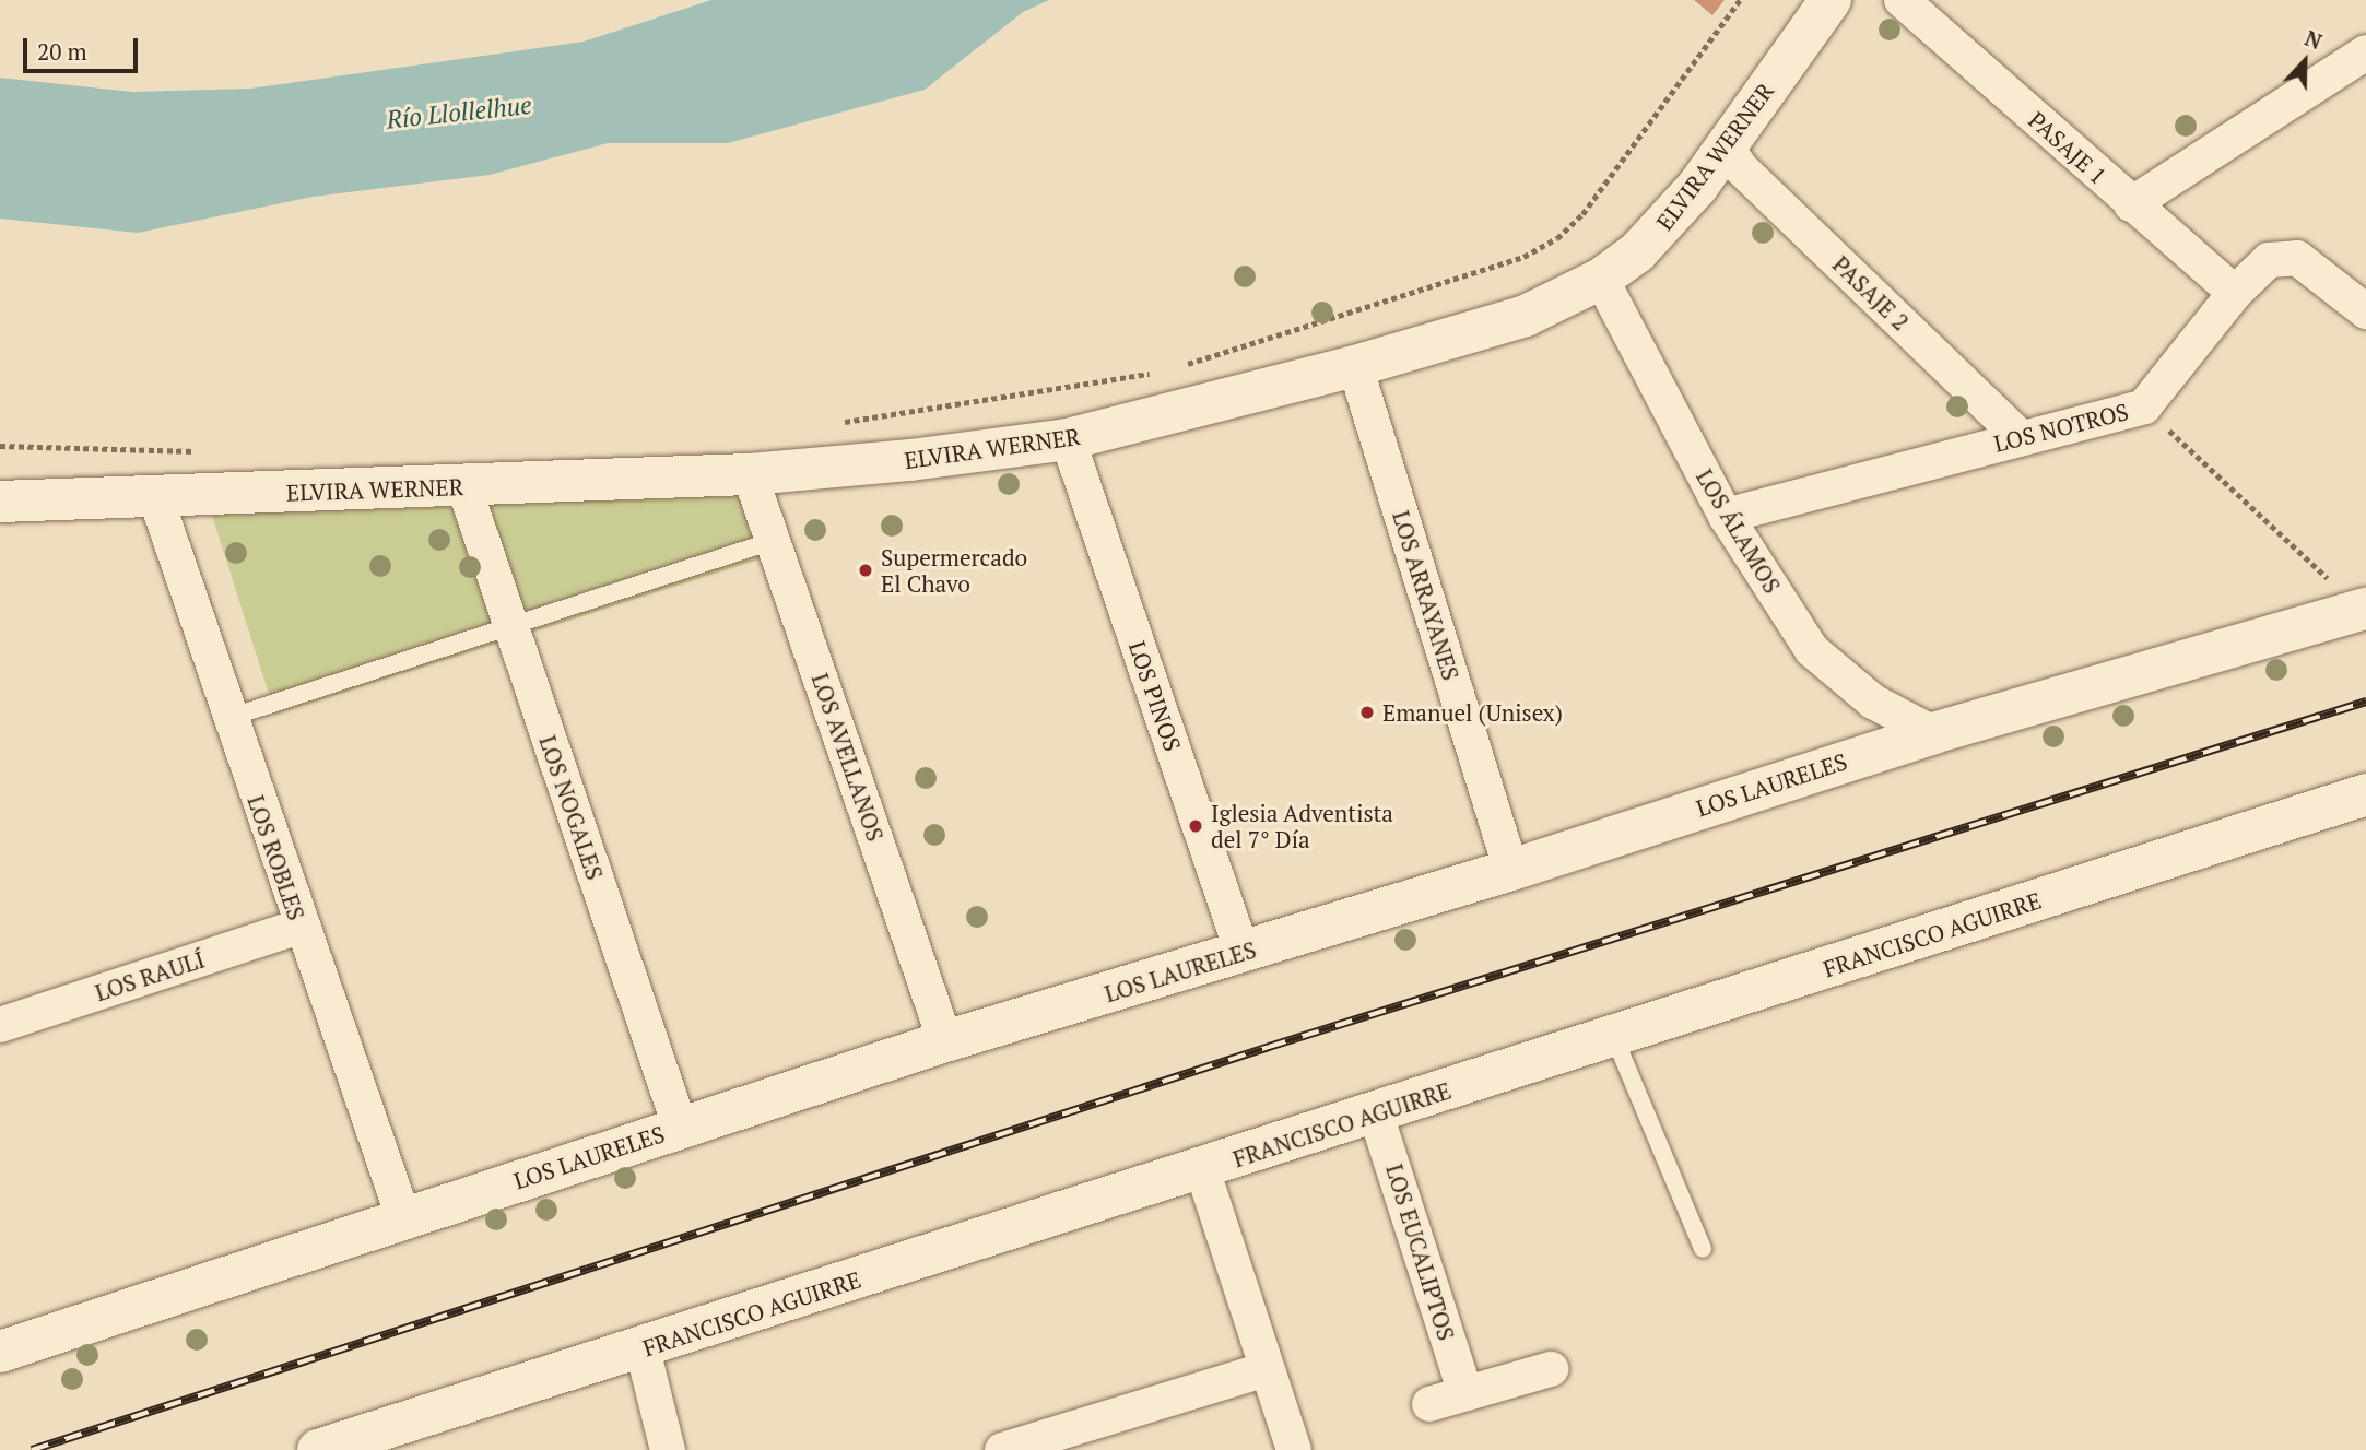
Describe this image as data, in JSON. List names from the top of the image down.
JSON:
{
  "streets": {
    "street": [
      "PASAJE 1",
      "ELVIRA WERNER",
      "PASAJE 2",
      "LOS NOTROS",
      "LOS ÁLAMOS",
      "LOS ARRAYANES",
      "LOS PINOS",
      "LOS AVELLANOS",
      "LOS LAURELES",
      "LOS NOGALES",
      "LOS ROBLES",
      "FRANCISCO AGUIRRE",
      "LOS RAULÍ",
      "LOS EUCALIPTOS"
    ]
  },
  "crossings": [
    ["PASAJE 1", "LOS NOTROS"],
    ["ELVIRA WERNER", "PASAJE 2"],
    ["ELVIRA WERNER", "LOS ÁLAMOS"],
    ["ELVIRA WERNER", "LOS ARRAYANES"],
    ["ELVIRA WERNER", "LOS PINOS"],
    ["ELVIRA WERNER", "LOS AVELLANOS"],
    ["ELVIRA WERNER", "LOS NOGALES"],
    ["ELVIRA WERNER", "LOS ROBLES"],
    ["PASAJE 2", "LOS NOTROS"],
    ["LOS NOTROS", "LOS ÁLAMOS"],
    ["LOS ÁLAMOS", "LOS LAURELES"],
    ["LOS ARRAYANES", "LOS LAURELES"],
    ["LOS PINOS", "LOS LAURELES"],
    ["LOS AVELLANOS", "LOS LAURELES"],
    ["LOS LAURELES", "LOS NOGALES"],
    ["LOS LAURELES", "LOS ROBLES"],
    ["LOS ROBLES", "LOS RAULÍ"],
    ["FRANCISCO AGUIRRE", "LOS EUCALIPTOS"]
  ],
  "water": ["Río Llollelhue"],
  "places": ["Supermercado El Chavo", "Emanuel (Unisex)", "Iglesia Adventista del 7° Día"],
  "scale_bar": "20 m",
  "north": "top"
}
